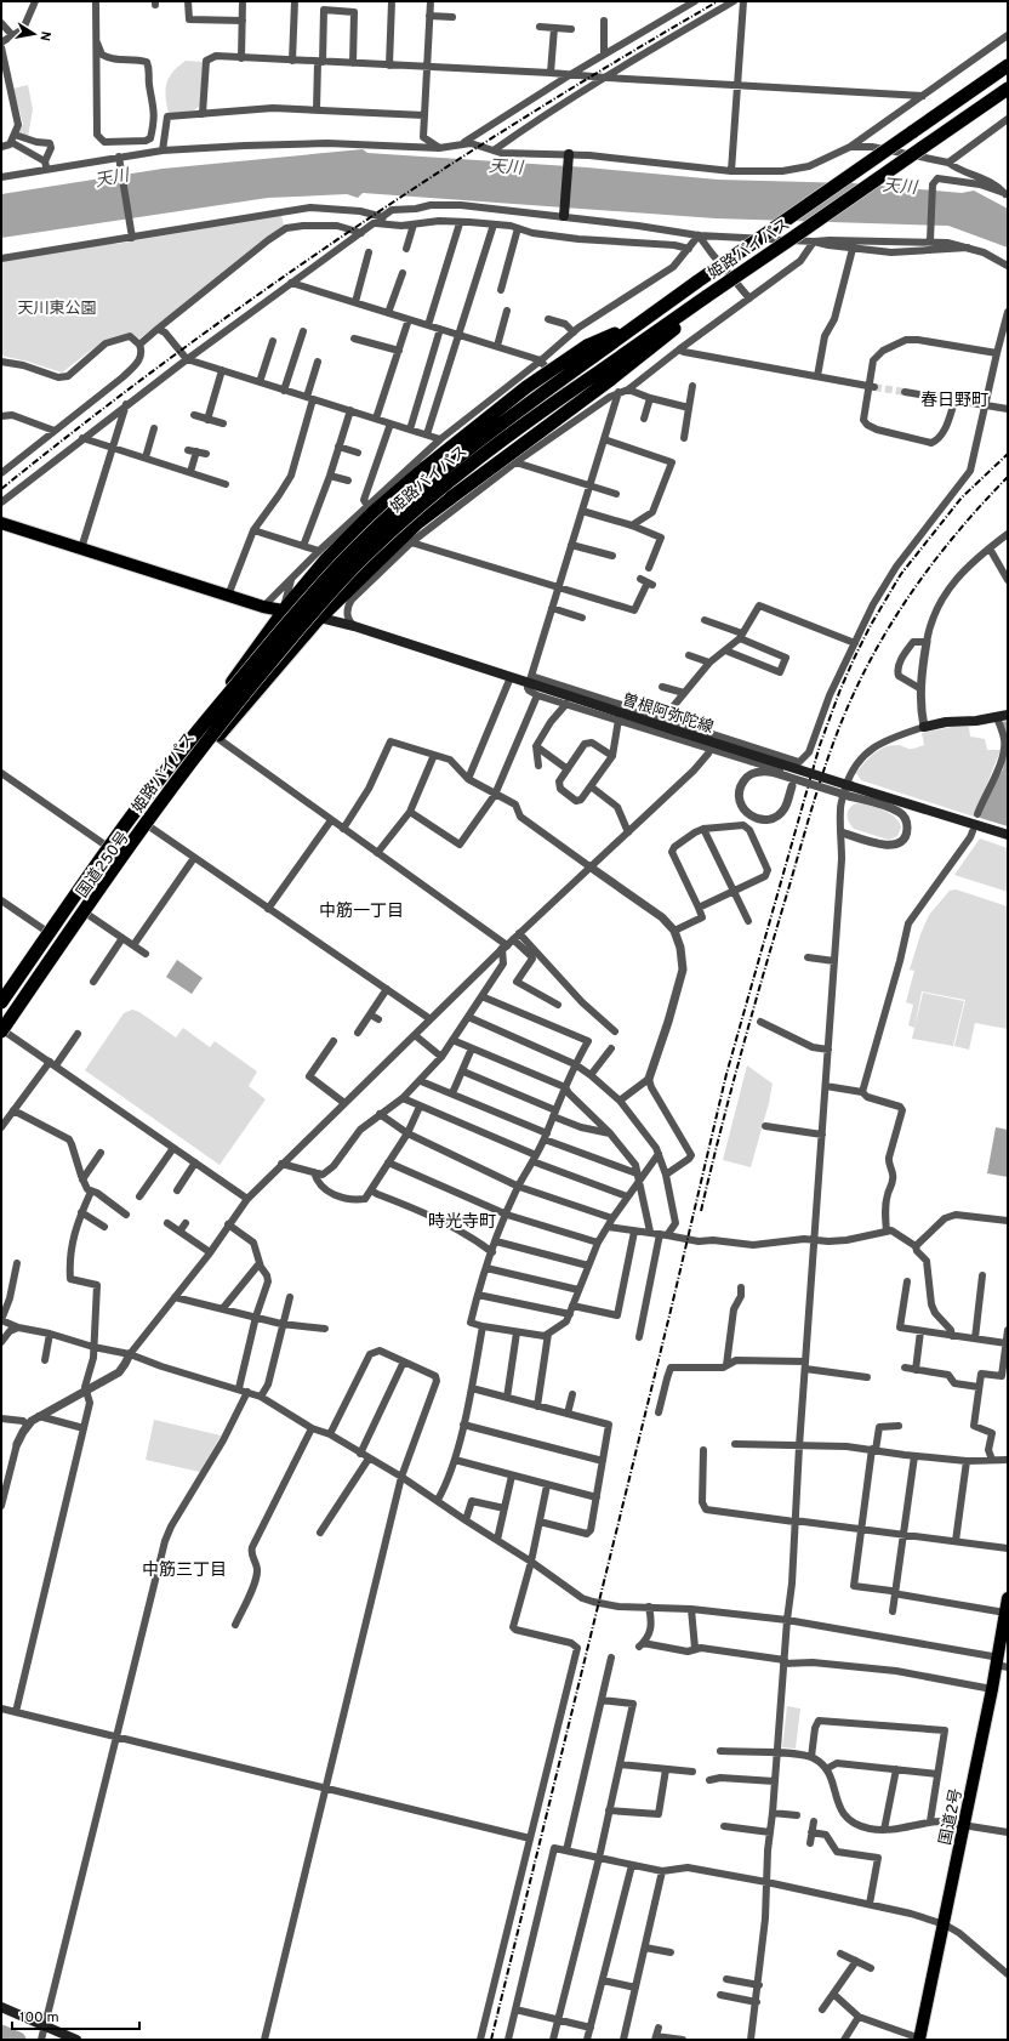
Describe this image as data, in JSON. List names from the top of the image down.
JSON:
{
  "streets": {
    "highway": ["姫路バイパス", "国道250号", "国道2号"],
    "main road": ["曽根阿弥陀線"]
  },
  "crossings": [
    ["姫路バイパス", "国道250号"],
    ["曽根阿弥陀線", "国道250号"]
  ],
  "districts": [
    "春日野町",
    "中筋一丁目",
    "時光寺町",
    "中筋三丁目"
  ],
  "water": ["天川"],
  "parks": ["天川東公園"],
  "scale_bar": "100 m",
  "north": "right"
}
